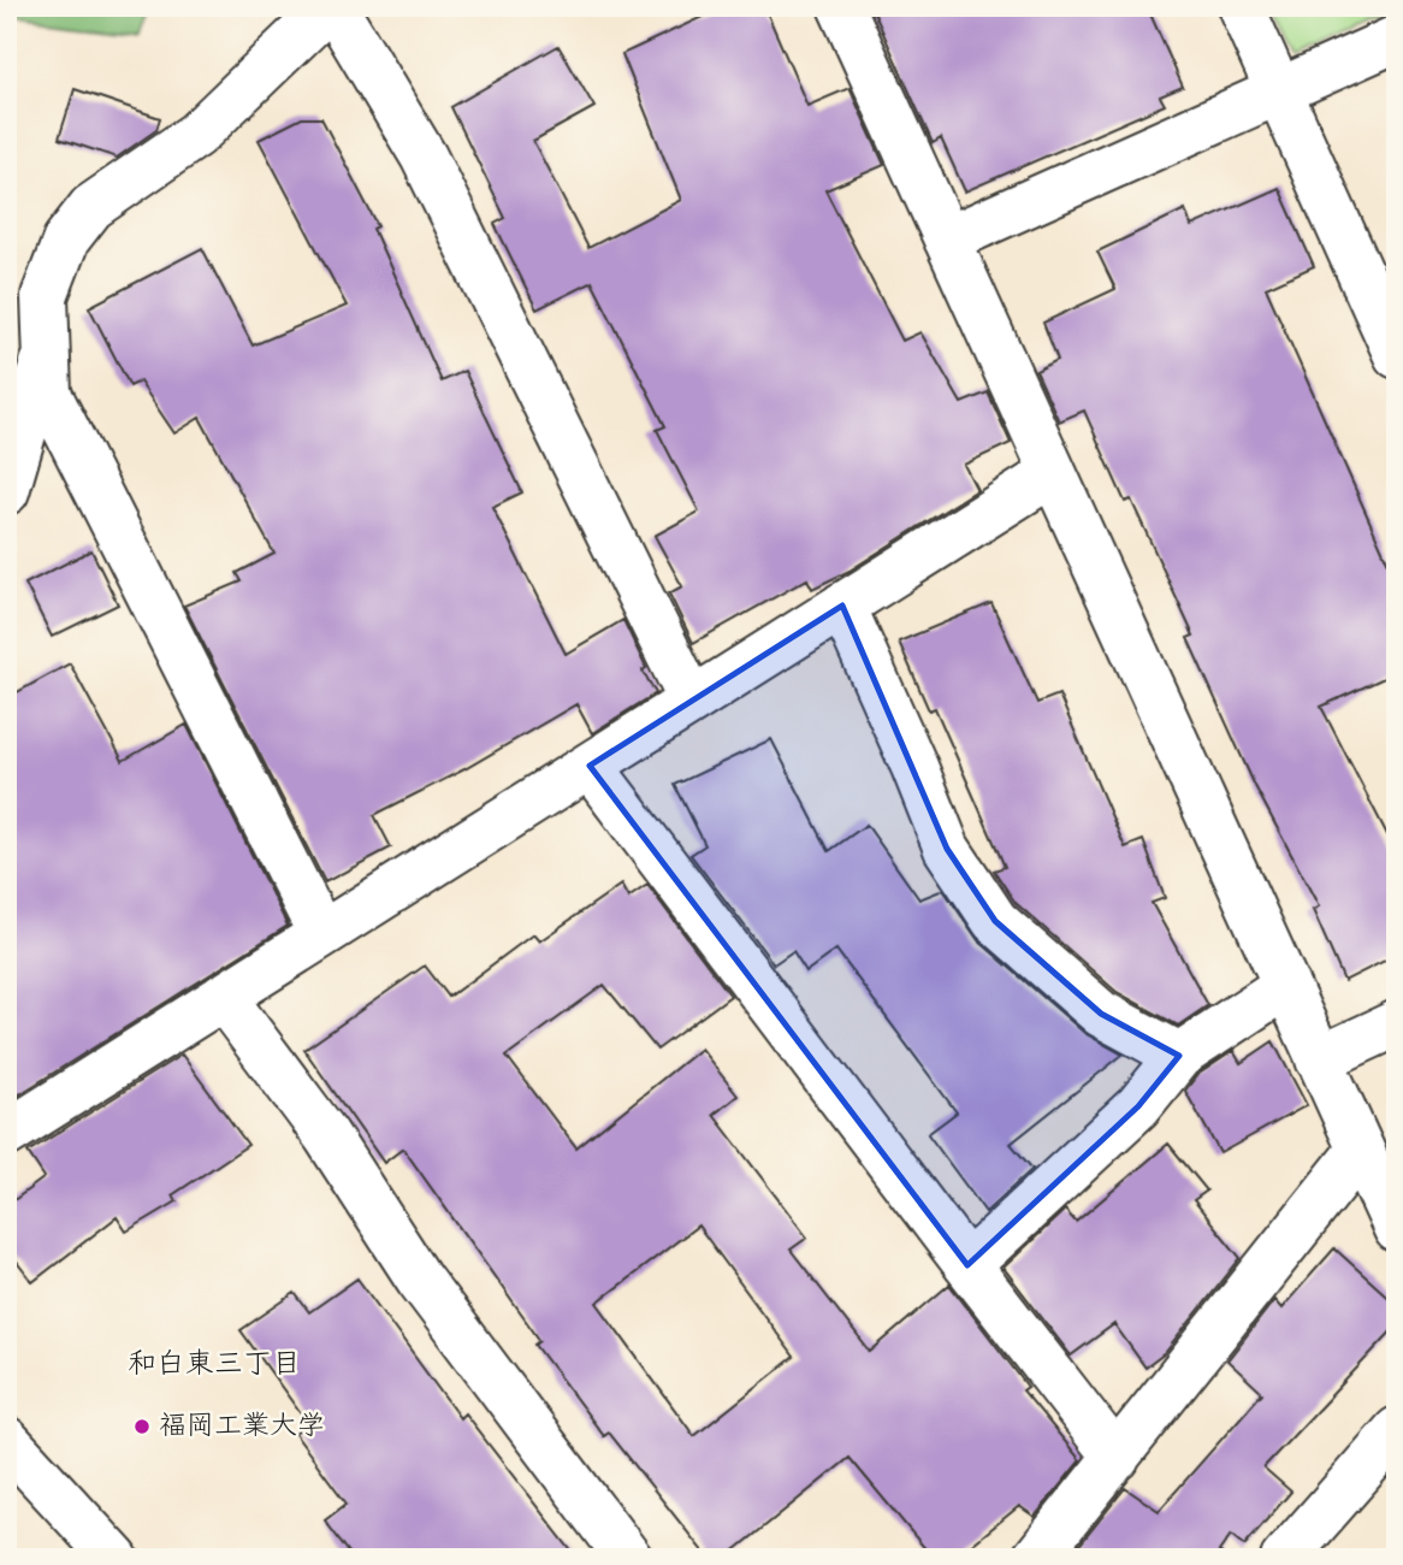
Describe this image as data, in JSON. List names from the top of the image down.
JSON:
{
  "districts": ["和白東三丁目"],
  "places": ["福岡工業大学"]
}
